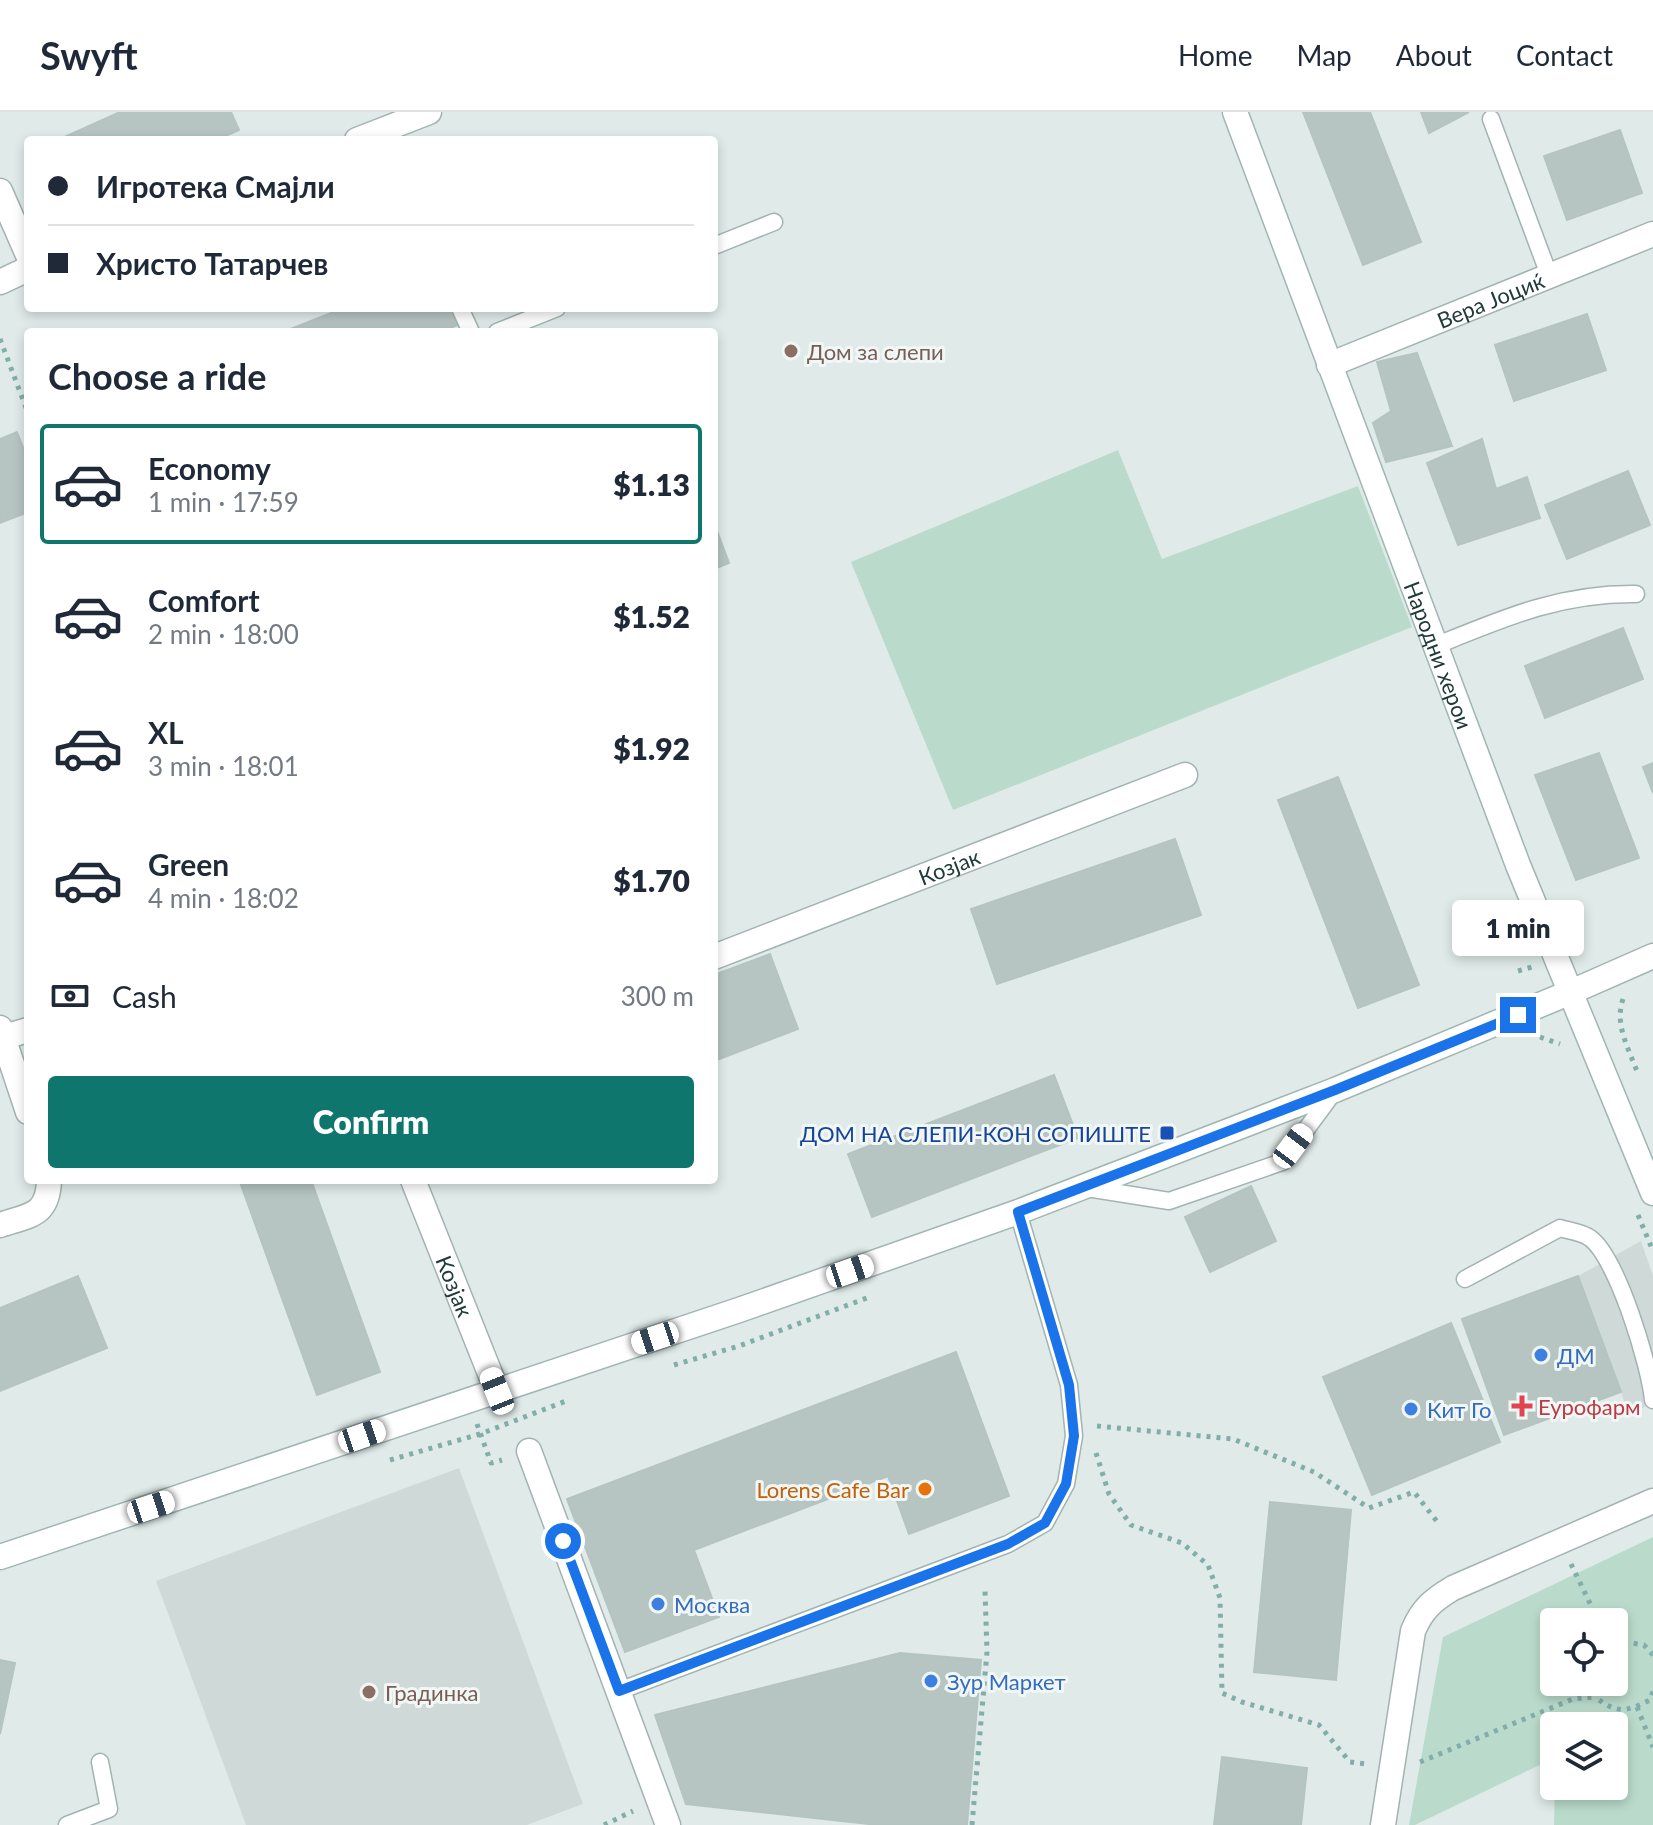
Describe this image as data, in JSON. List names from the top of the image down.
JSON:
{
  "streets": {
    "street": ["Вера Јоциќ", "Народни херои", "Козјак"]
  },
  "crossings": [
    ["Вера Јоциќ", "Народни херои"]
  ],
  "places": {
    "other": [
      "Дом за слепи",
      "ДМ",
      "Кит Го",
      "Lorens Cafe Bar",
      "Москва",
      "Зур Маркет",
      "Градинка"
    ],
    "transit": ["ДОМ НА СЛЕПИ-КОН СОПИШТЕ"],
    "health": ["Еурофарм"]
  },
  "page": {
    "header": "Swyft",
    "nav": [
      "Home",
      "Map",
      "About",
      "Contact"
    ],
    "banner": ["Игротека Смајли", "Христо Татарчев"],
    "heading": "Choose a ride",
    "list": [
      {
        "name": "Economy",
        "note": "1 min · 17:59",
        "value": "$1.13"
      },
      {
        "name": "Comfort",
        "note": "2 min · 18:00",
        "value": "$1.52"
      },
      {
        "name": "XL",
        "note": "3 min · 18:01",
        "value": "$1.92"
      },
      {
        "name": "Green",
        "note": "4 min · 18:02",
        "value": "$1.70"
      }
    ],
    "bubble": "1 min",
    "pay": ["Cash", "300 m"],
    "buttons": "Confirm"
  }
}
